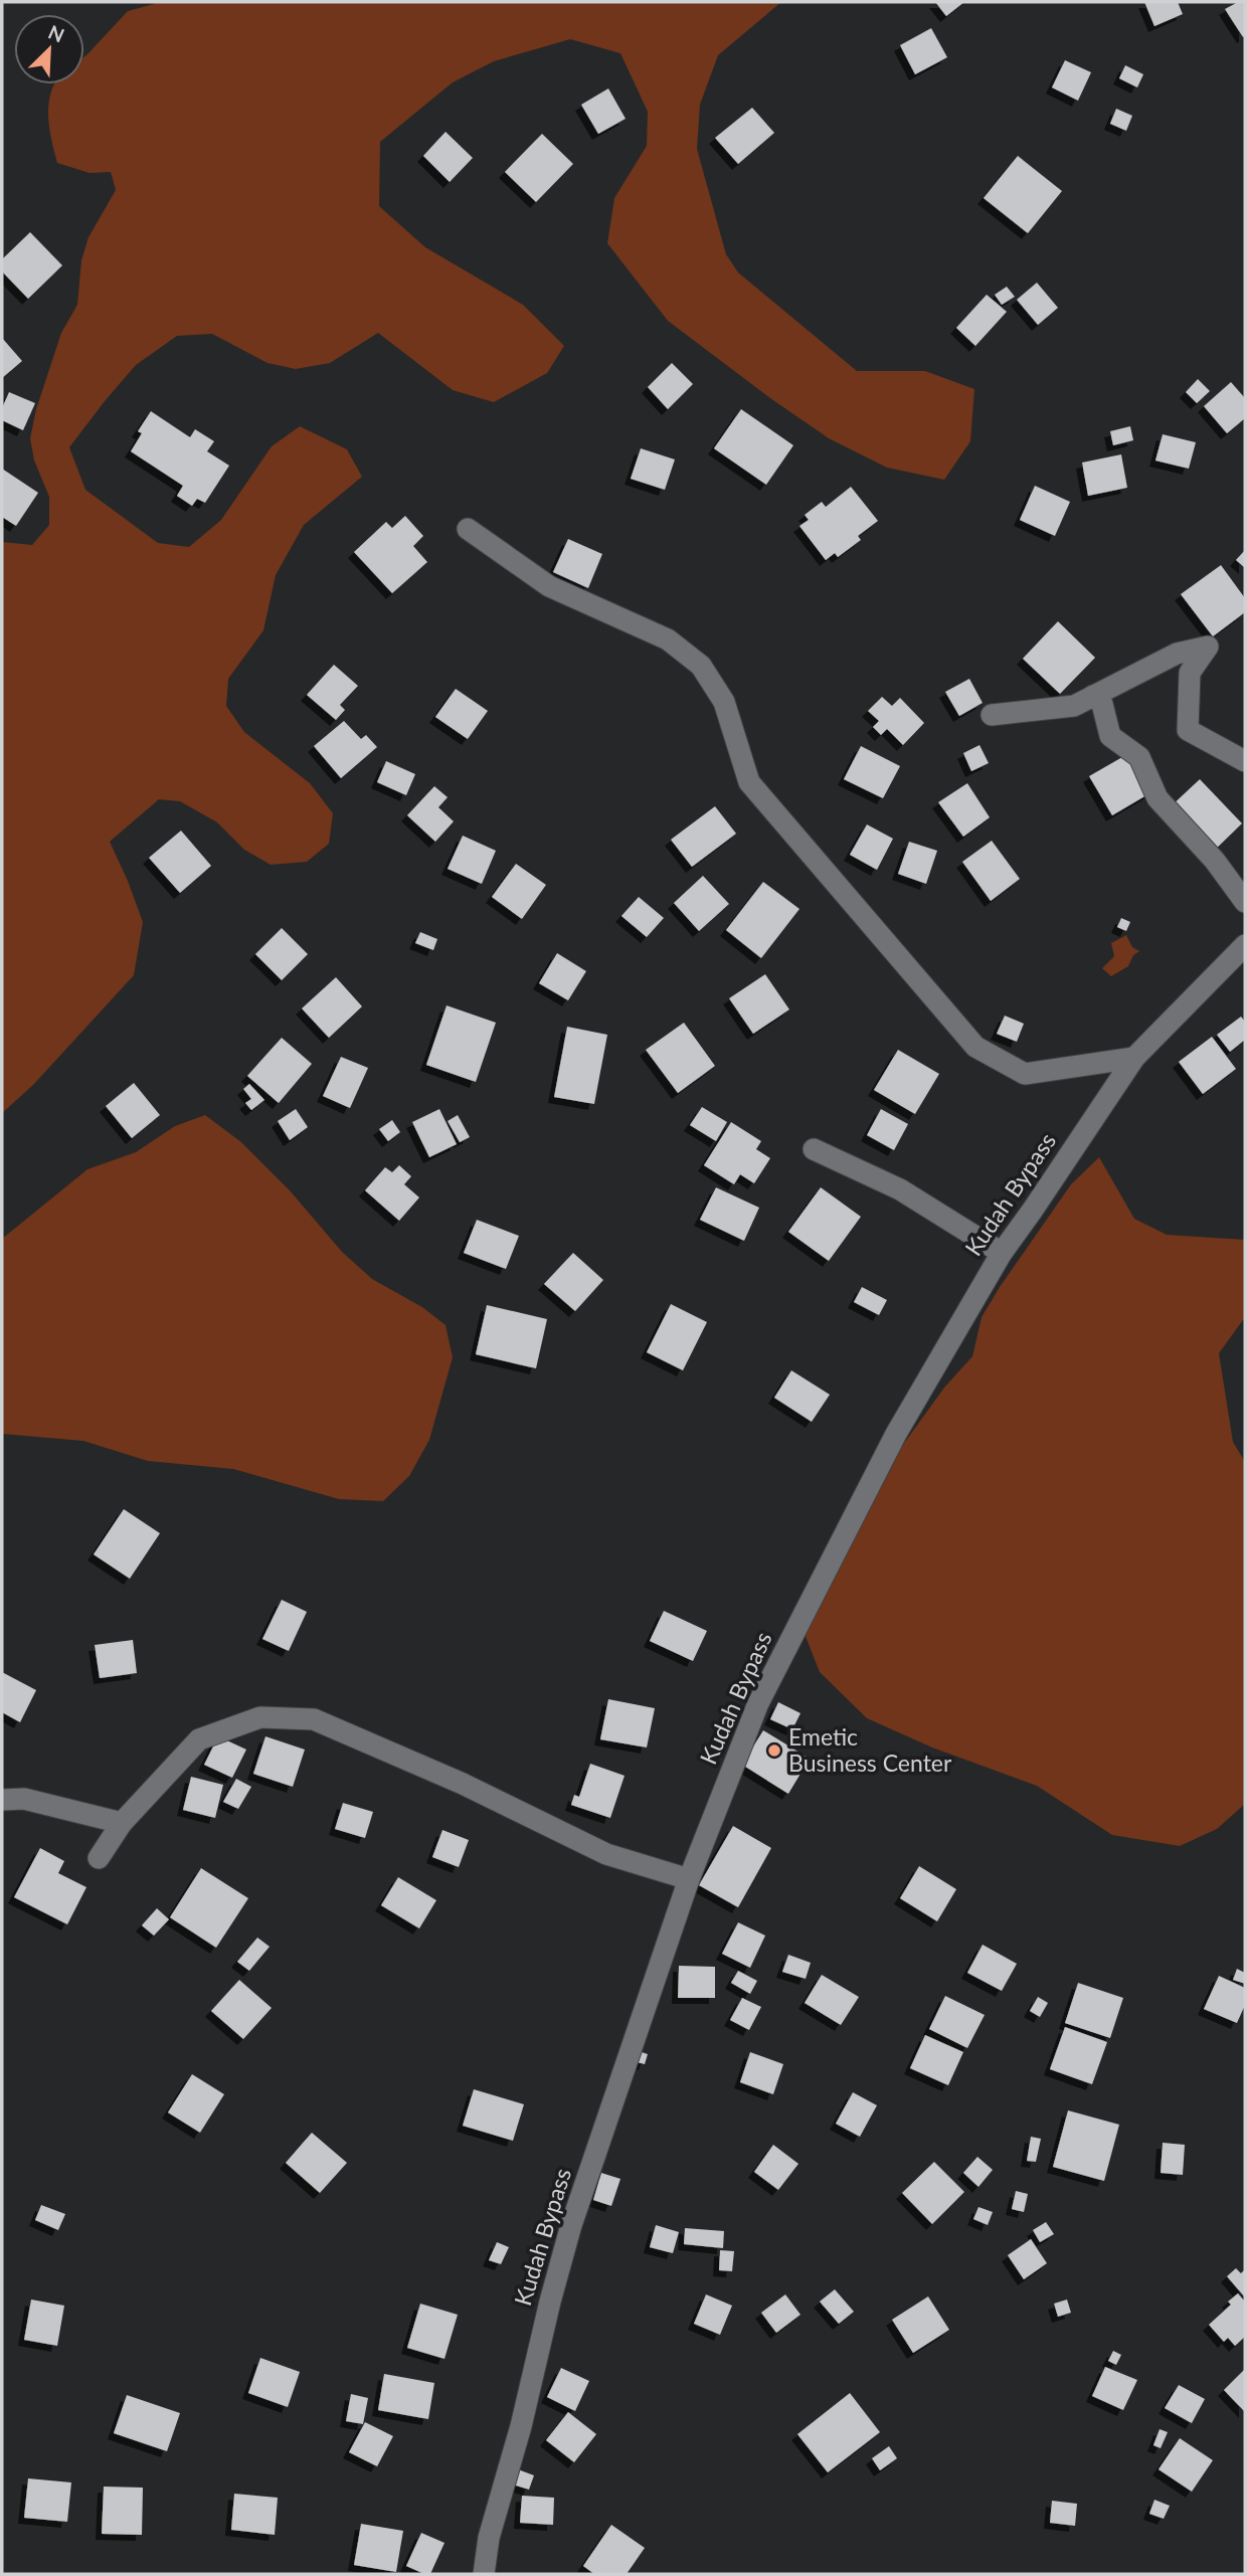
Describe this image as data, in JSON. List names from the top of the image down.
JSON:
{
  "streets": {
    "street": ["Kudah Bypass"]
  },
  "places": ["Emetic Business Center"],
  "north": "top right"
}
